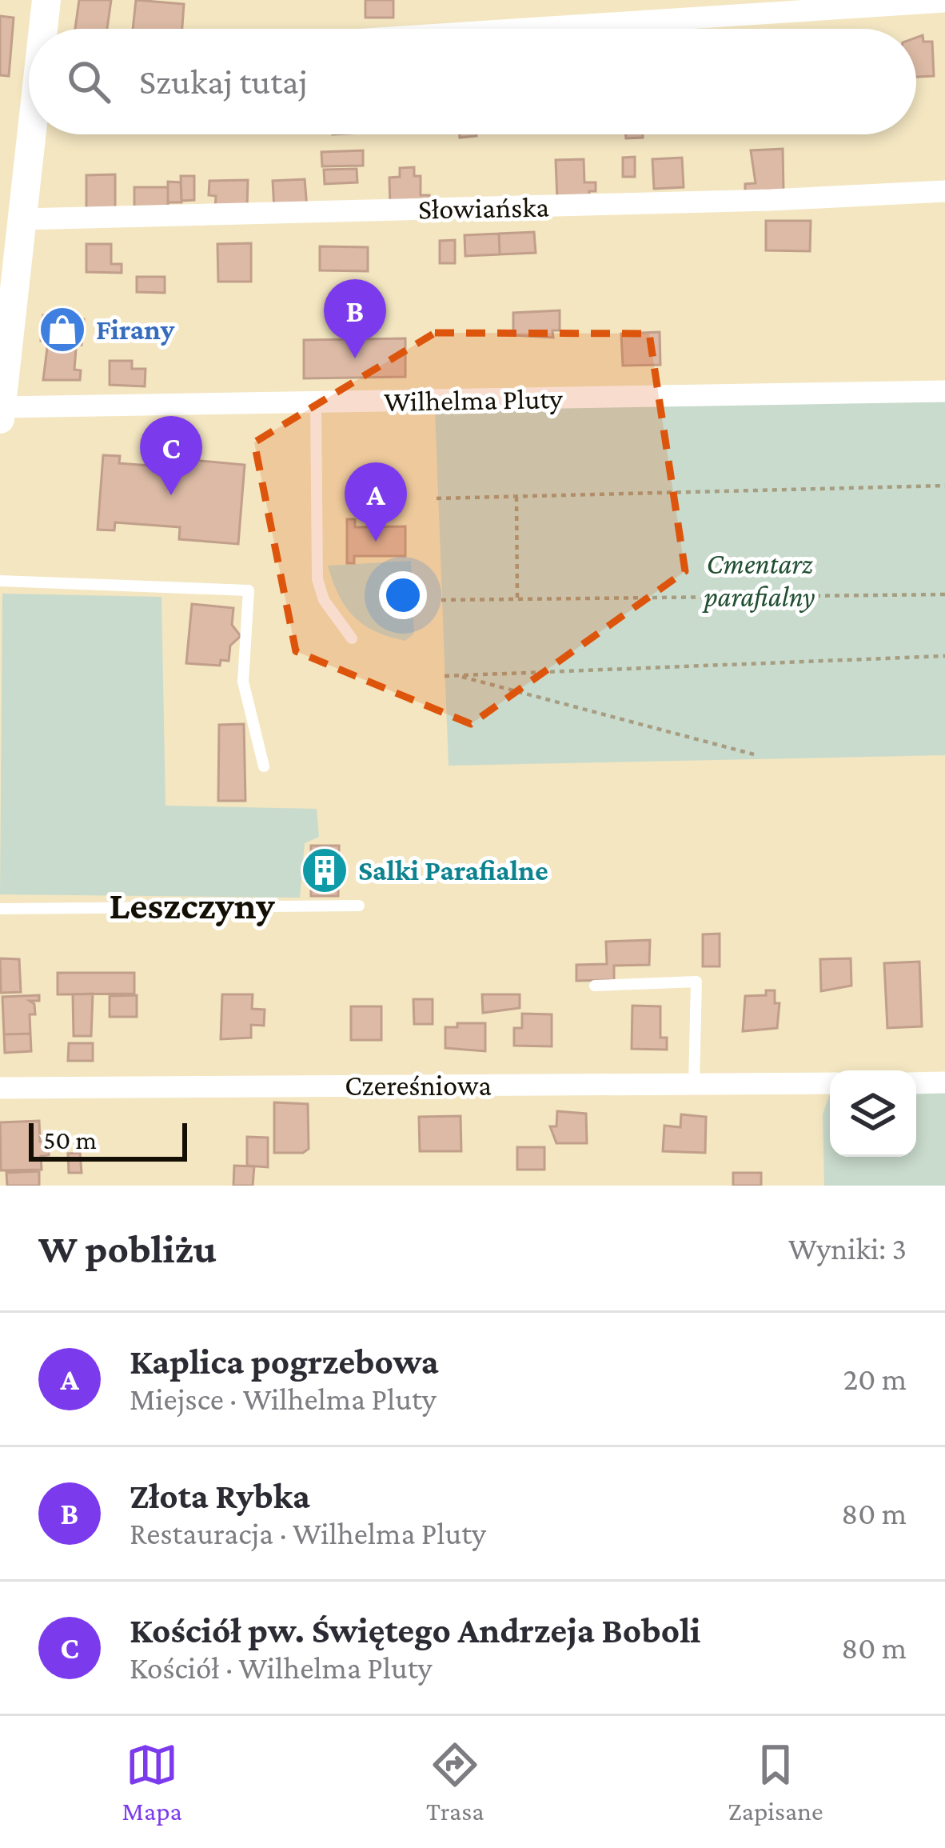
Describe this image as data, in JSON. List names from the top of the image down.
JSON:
{
  "streets": {
    "street": ["Słowiańska", "Wilhelma Pluty", "Czereśniowa"]
  },
  "districts": ["Leszczyny"],
  "parks": ["Cmentarz parafialny"],
  "places": {
    "shop": ["Firany"],
    "building": ["Salki Parafialne"]
  },
  "scale_bar": "50 m",
  "page": {
    "search": "Szukaj tutaj",
    "pins": ["B", "C", "A"],
    "scale": "50 m",
    "heading": ["W pobliżu", "Wyniki: 3"],
    "list": [
      {
        "mark": "A",
        "name": "Kaplica pogrzebowa",
        "note": "Miejsce · Wilhelma Pluty",
        "value": "20 m"
      },
      {
        "mark": "B",
        "name": "Złota Rybka",
        "note": "Restauracja · Wilhelma Pluty",
        "value": "80 m"
      },
      {
        "mark": "C",
        "name": "Kościół pw. Świętego Andrzeja Boboli",
        "note": "Kościół · Wilhelma Pluty",
        "value": "80 m"
      }
    ],
    "nav": ["Mapa", "Trasa", "Zapisane"]
  }
}
